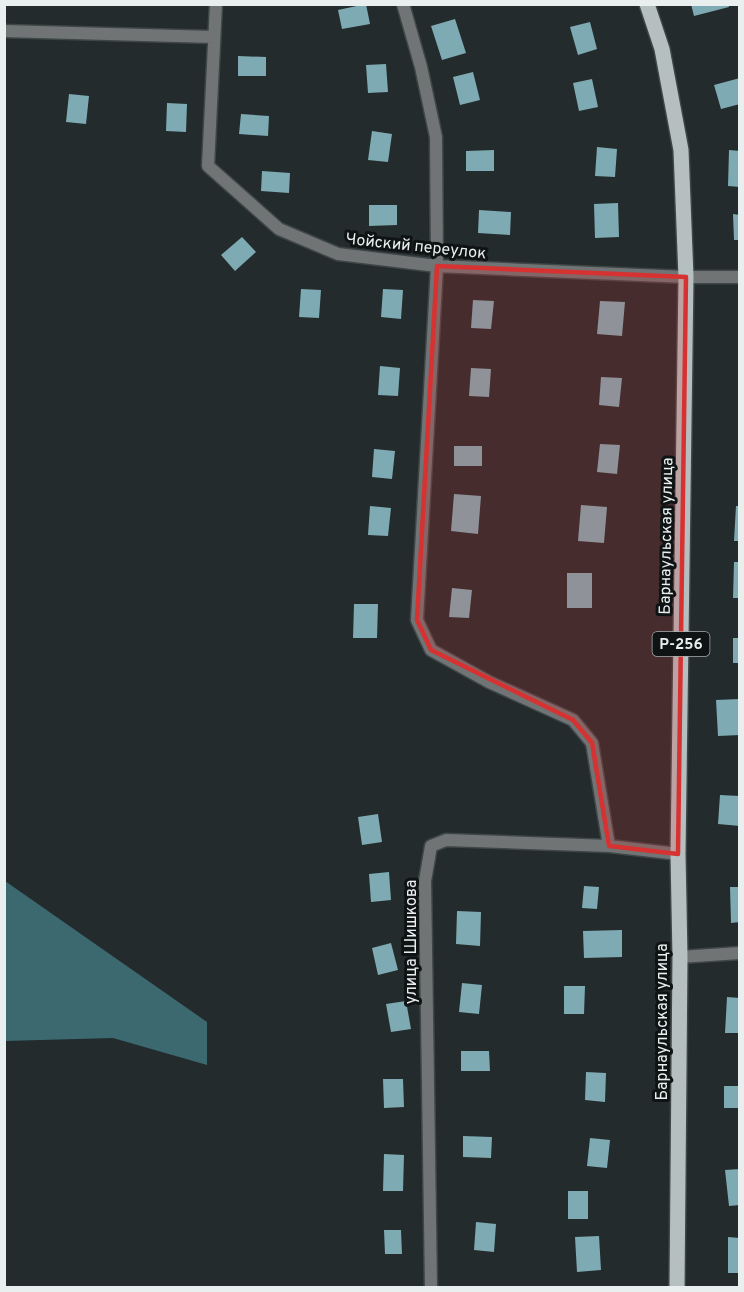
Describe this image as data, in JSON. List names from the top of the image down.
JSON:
{
  "streets": {
    "main road": ["Барнаульская улица", "Р-256"],
    "street": ["Чойский переулок", "улица Шишкова"]
  },
  "crossings": [
    ["Чойский переулок", "Барнаульская улица"],
    ["Барнаульская улица", "улица Шишкова"]
  ]
}
